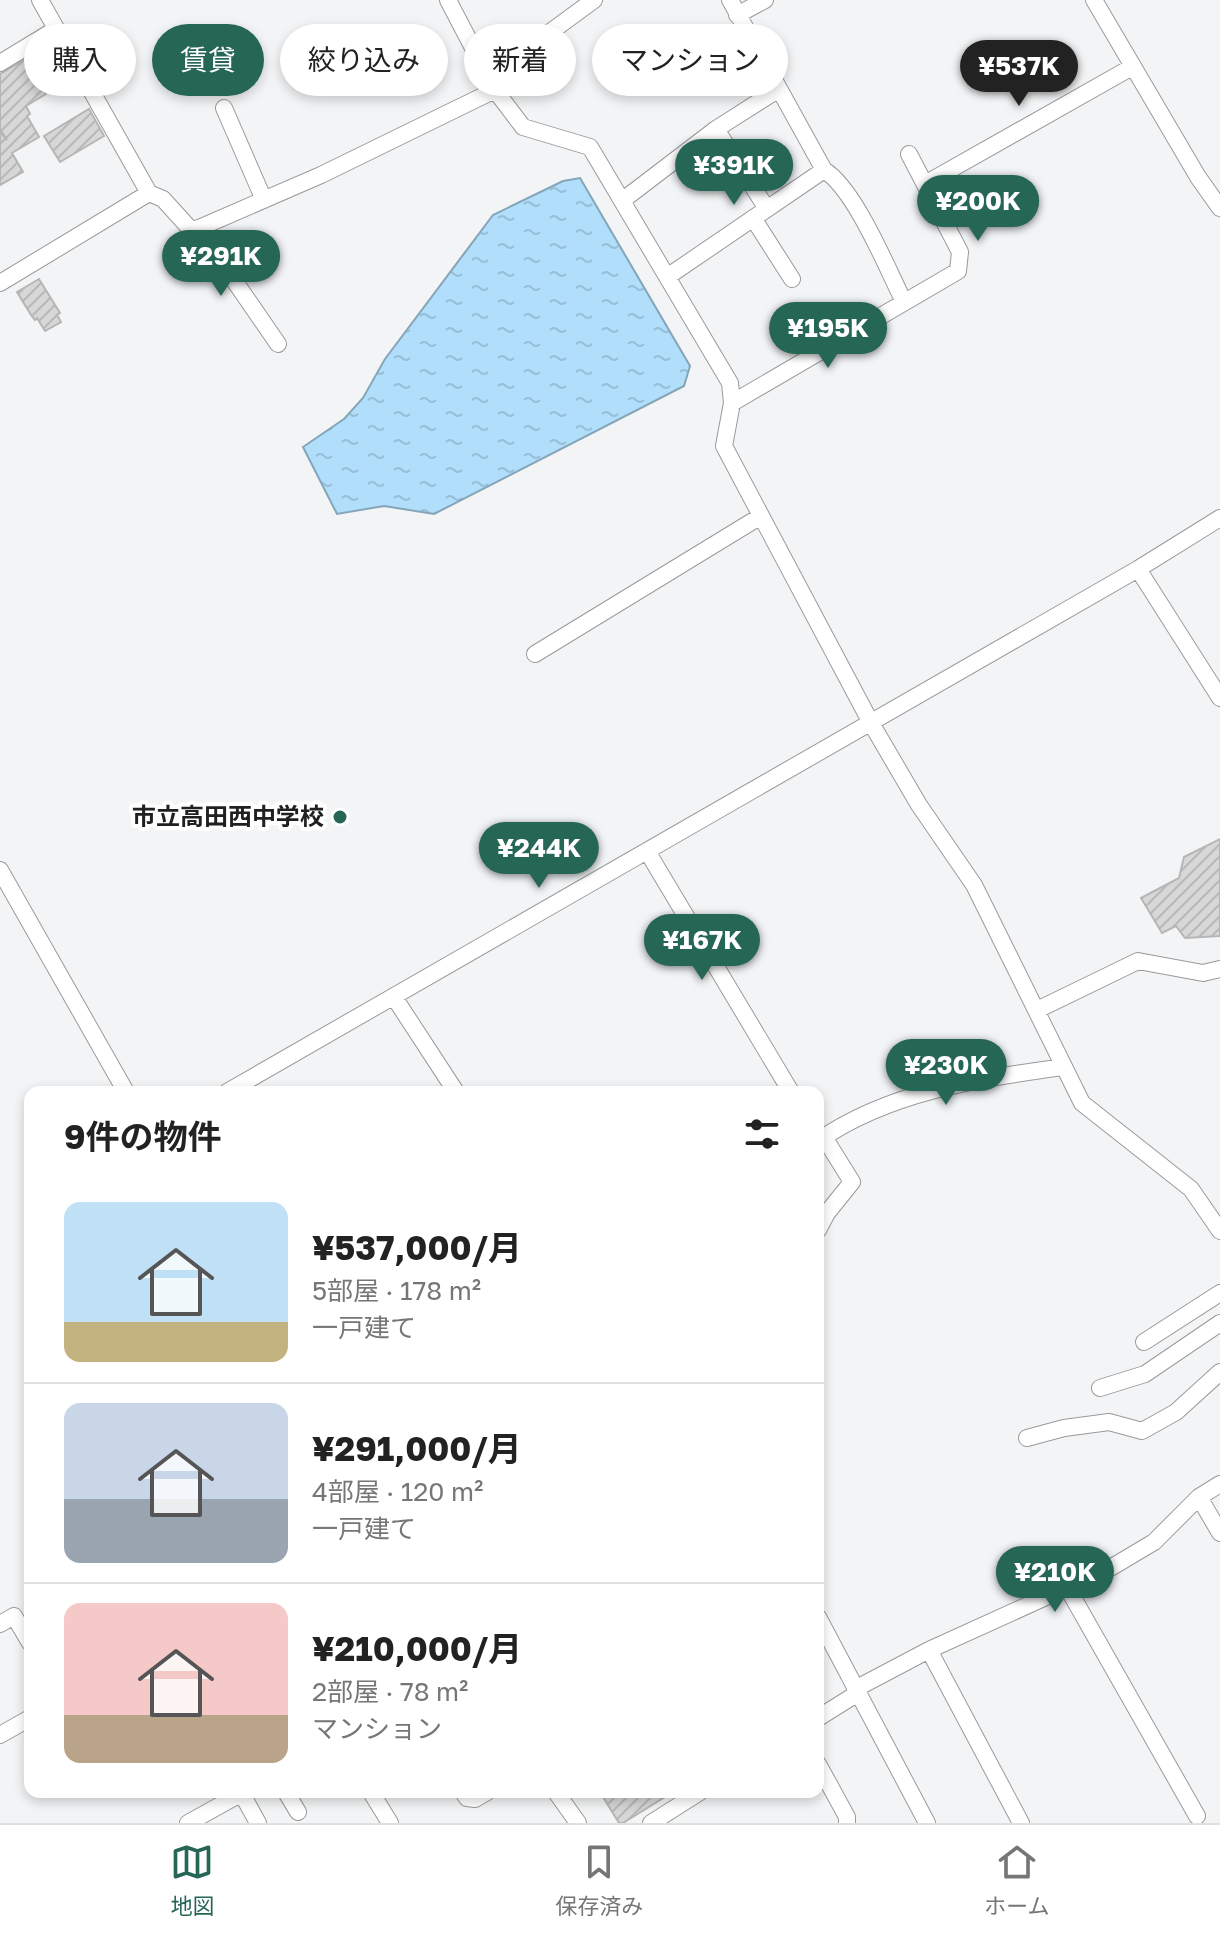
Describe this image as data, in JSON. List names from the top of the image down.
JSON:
{
  "places": ["市立高田西中学校"],
  "page": {
    "chip": [
      "購入",
      "賃貸",
      "絞り込み",
      "新着",
      "マンション"
    ],
    "price": [
      "¥537K",
      "¥391K",
      "¥200K",
      "¥291K",
      "¥195K",
      "¥244K",
      "¥167K",
      "¥230K",
      "¥210K"
    ],
    "heading": "9件の物件",
    "list": [
      {
        "name": "¥537,000/月",
        "note": "5部屋 · 178 m² · 一戸建て"
      },
      {
        "name": "¥291,000/月",
        "note": "4部屋 · 120 m² · 一戸建て"
      },
      {
        "name": "¥210,000/月",
        "note": "2部屋 · 78 m² · マンション"
      }
    ],
    "tabs": ["地図", "保存済み", "ホーム"]
  }
}
